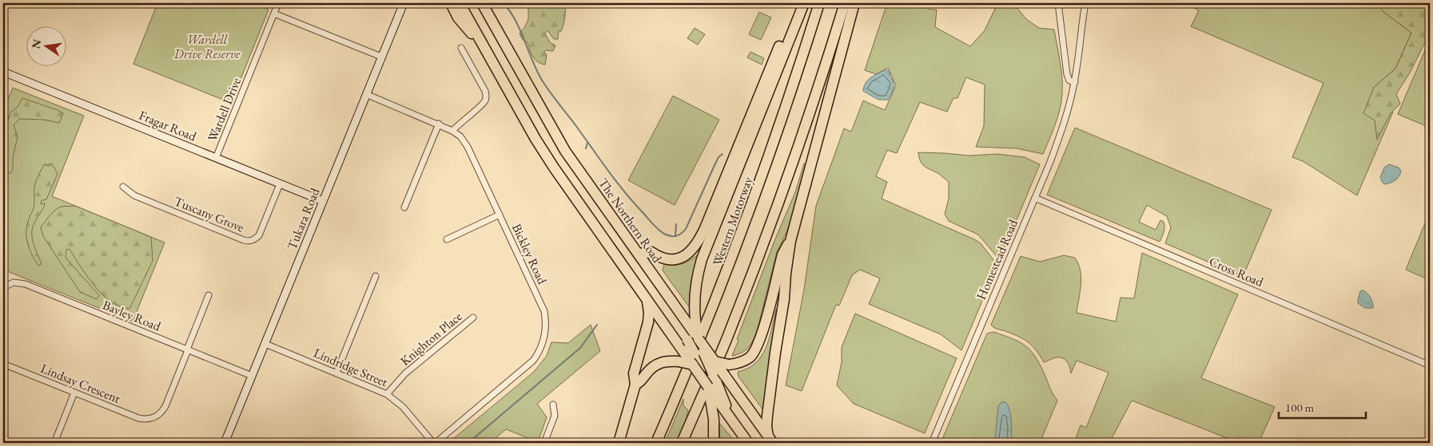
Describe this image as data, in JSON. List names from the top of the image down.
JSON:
{
  "streets": {
    "highway": ["The Northern Road", "Western Motorway"],
    "street": [
      "Wardell Drive",
      "Fragar Road",
      "Tuscany Grove",
      "Tukara Road",
      "Bickley Road",
      "Homestead Road",
      "Cross Road",
      "Bayley Road",
      "Knighton Place",
      "Lindridge Street",
      "Lindsay Crescent"
    ]
  },
  "crossings": [
    ["Wardell Drive", "Fragar Road"],
    ["Fragar Road", "Tuscany Grove"],
    ["Fragar Road", "Tukara Road"],
    ["Tukara Road", "Bickley Road"],
    ["Tukara Road", "Bayley Road"],
    ["Tukara Road", "Lindridge Street"],
    ["Bickley Road", "Lindridge Street"],
    ["Homestead Road", "Cross Road"],
    ["Knighton Place", "Lindridge Street"]
  ],
  "parks": ["Wardell Drive Reserve"],
  "scale_bar": "100 m",
  "north": "left"
}
